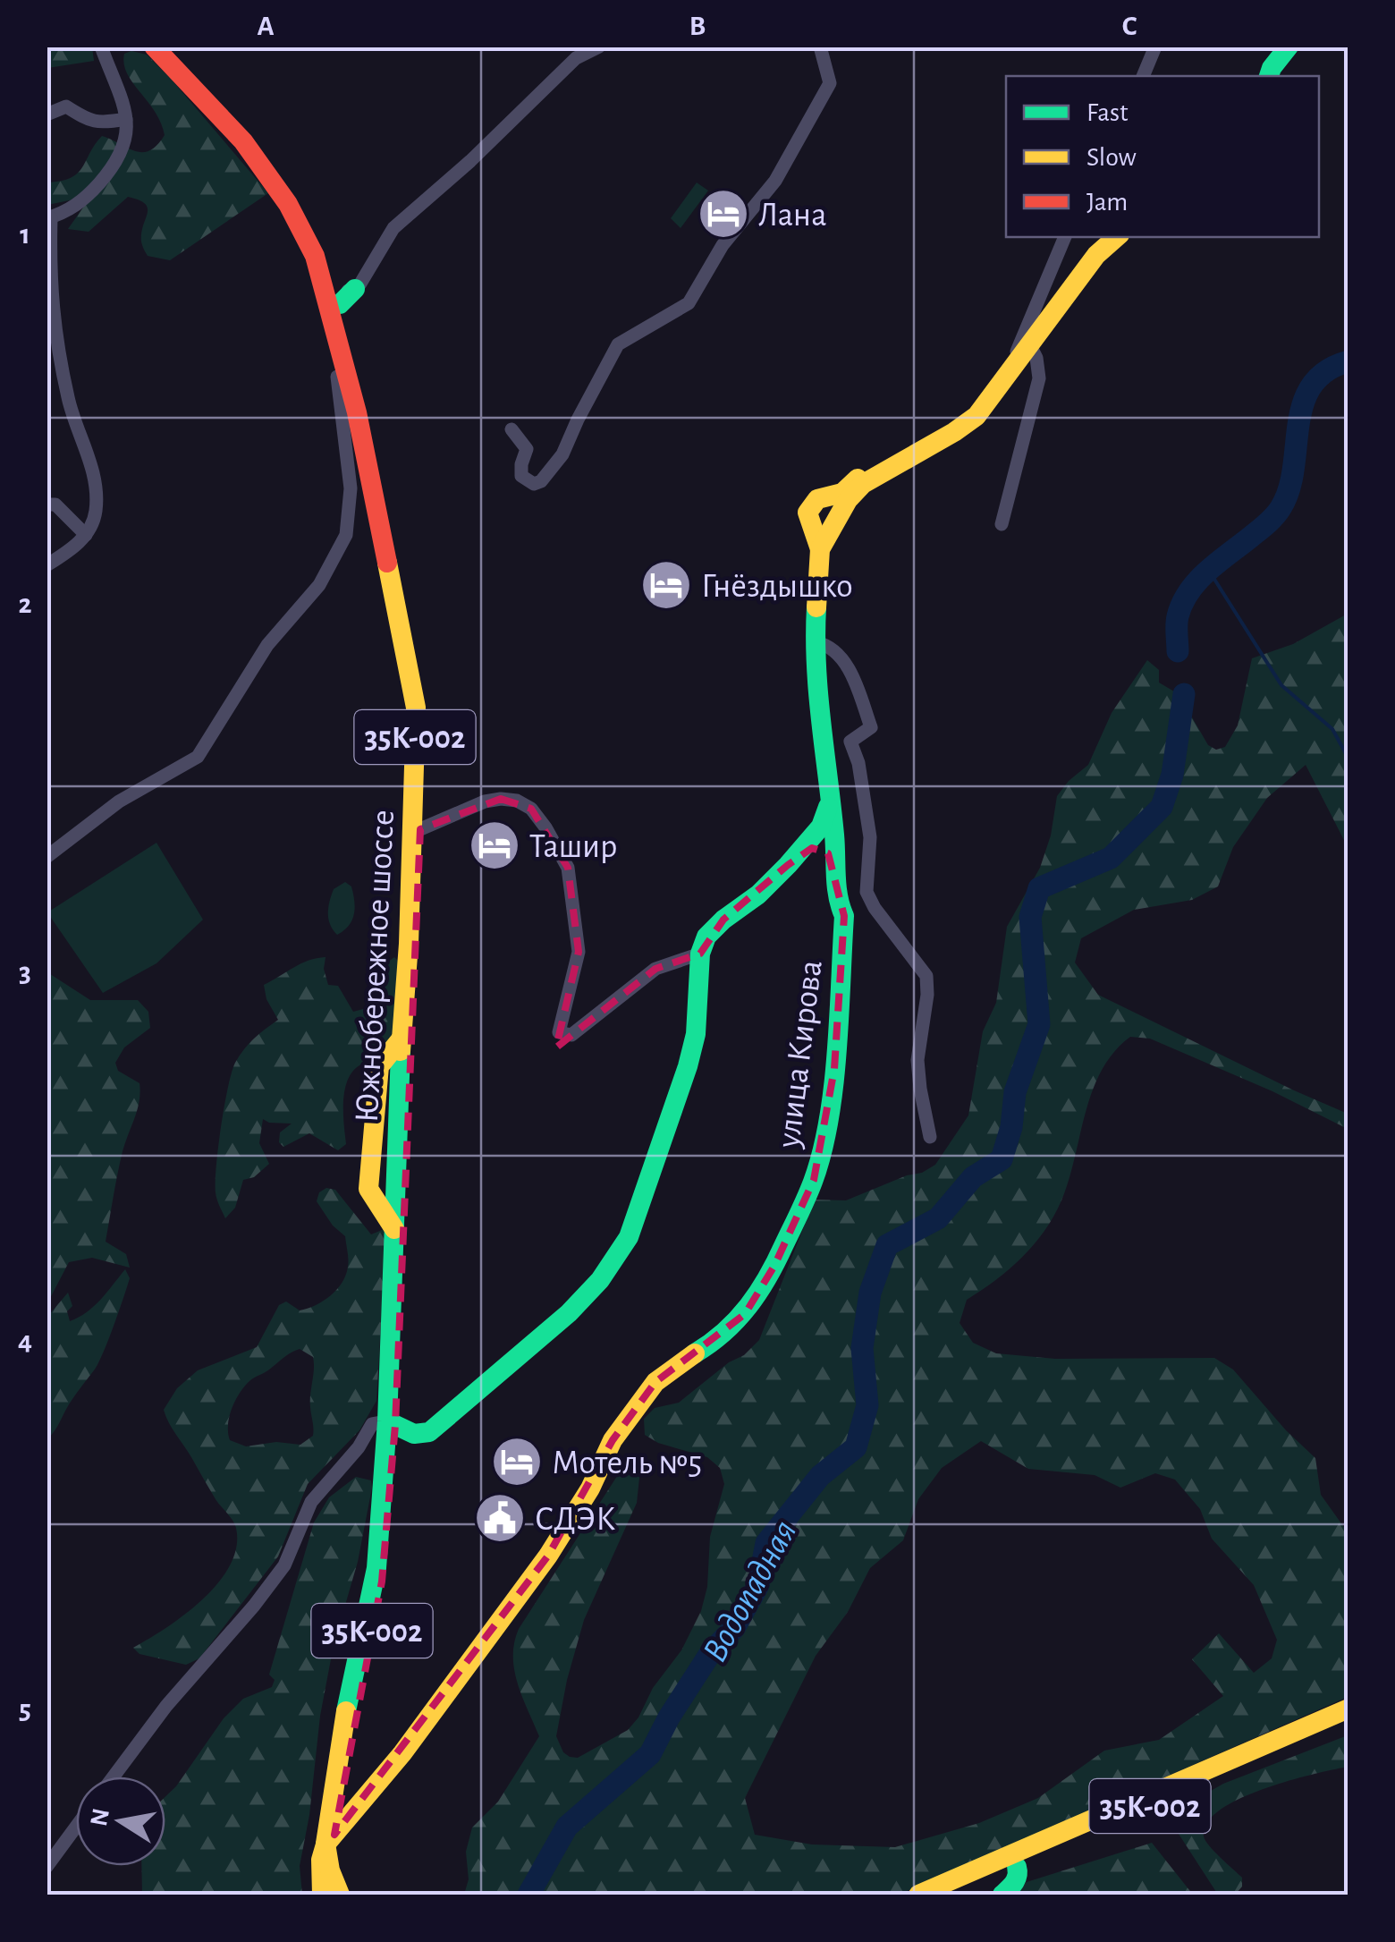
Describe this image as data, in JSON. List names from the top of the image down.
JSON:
{
  "streets": {
    "main road": ["35К-002", "Южнобережное шоссе", "улица Кирова"]
  },
  "crossings": [
    ["Южнобережное шоссе", "улица Кирова"]
  ],
  "water": ["Водопадная"],
  "places": {
    "hotel": [
      "Лана",
      "Гнёздышко",
      "Ташир",
      "Мотель №5"
    ],
    "public building": ["СДЭК"]
  },
  "legend": ["Fast", "Slow", "Jam"],
  "north": "left",
  "grid": {
    "columns": ["A", "B", "C"],
    "rows": [
      "1",
      "2",
      "3",
      "4",
      "5"
    ]
  }
}
